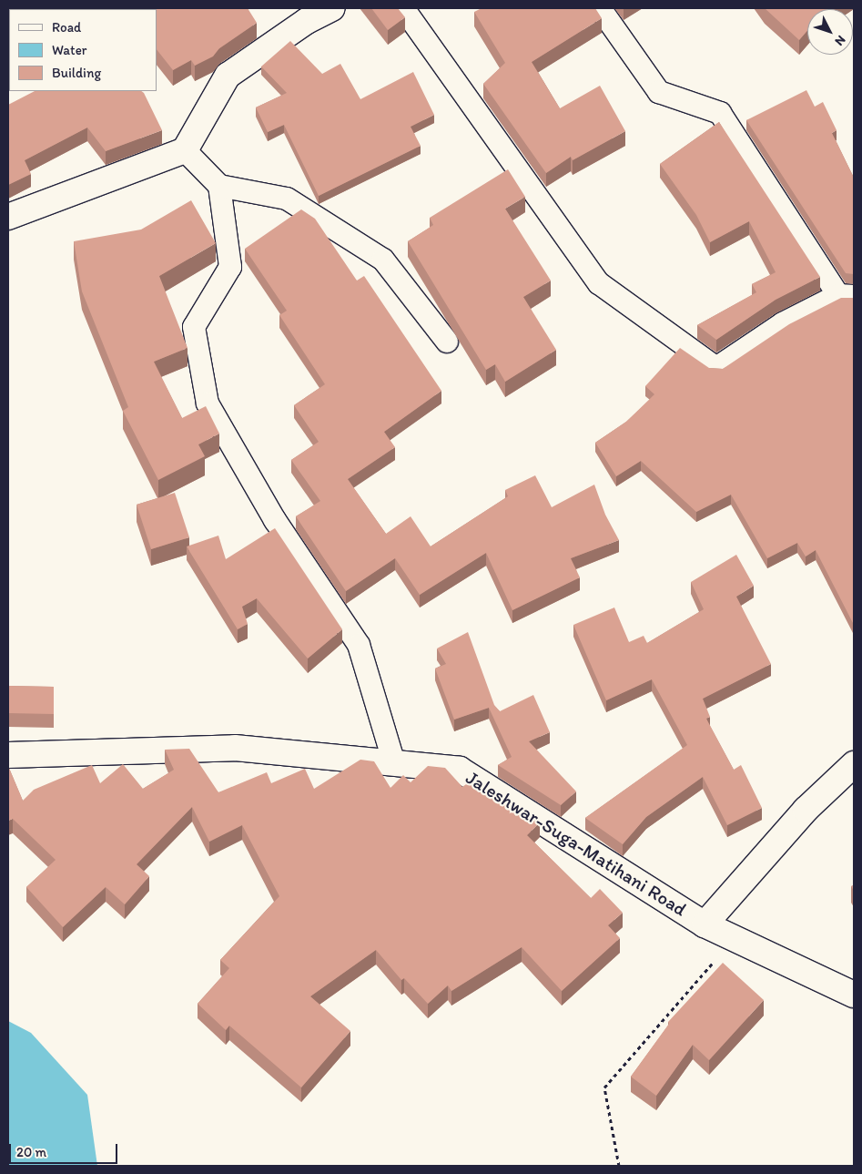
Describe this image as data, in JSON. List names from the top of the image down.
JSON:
{
  "streets": {
    "main road": ["Jaleshwar-Suga-Matihani Road"]
  },
  "legend": ["Road", "Water", "Building"],
  "scale_bar": "20 m",
  "north": "bottom right"
}
